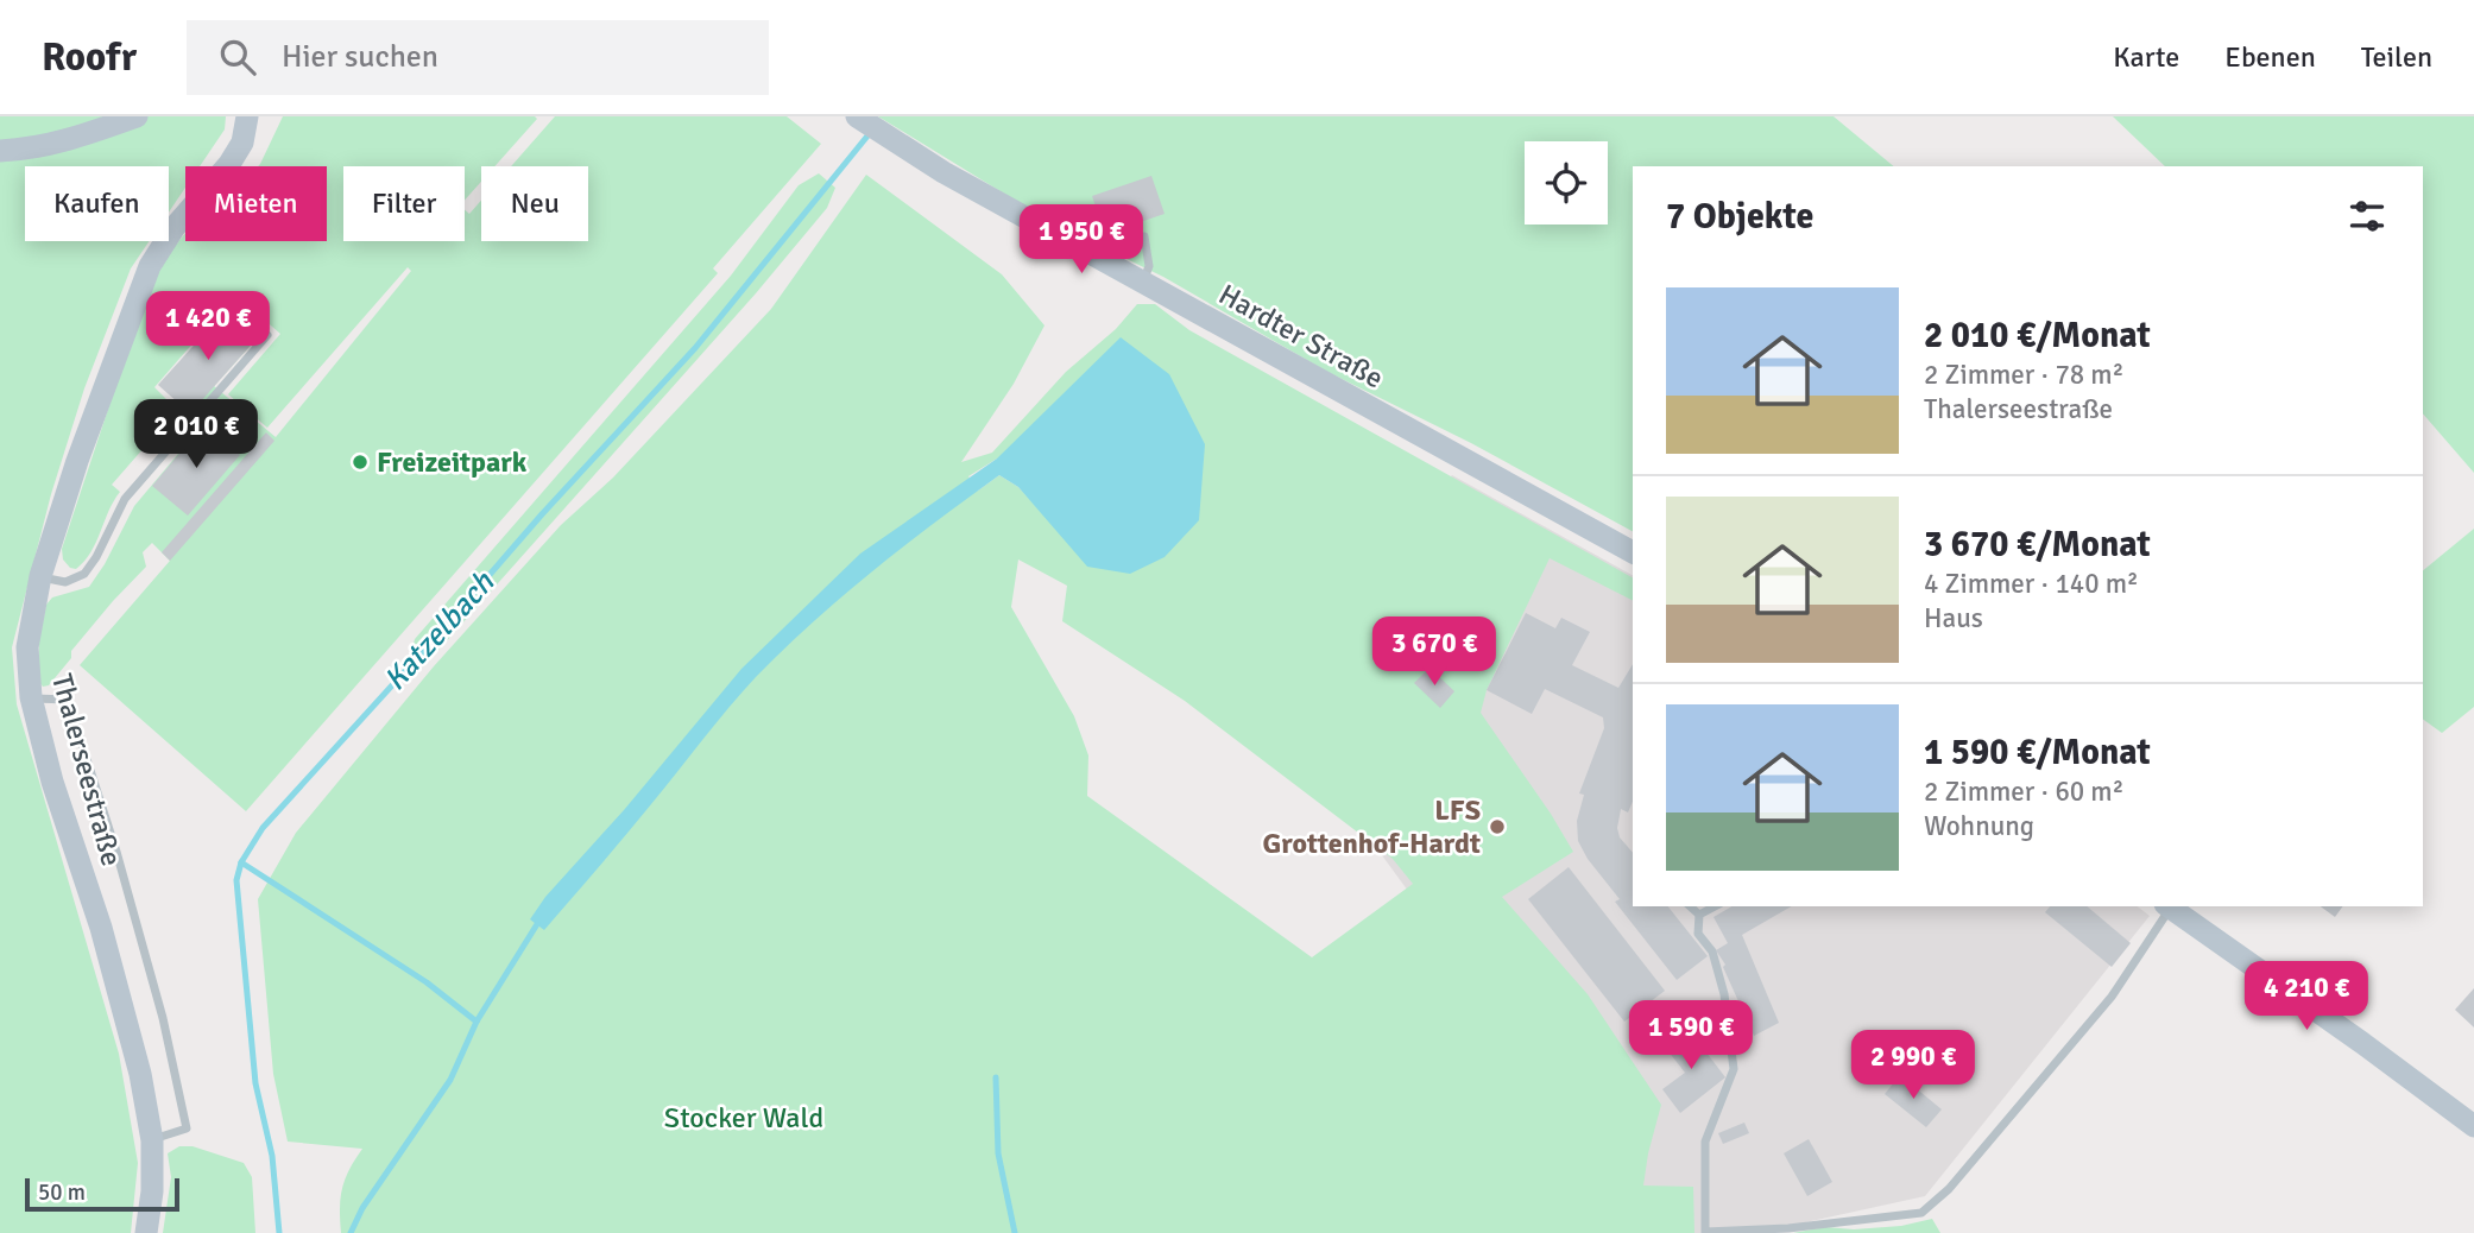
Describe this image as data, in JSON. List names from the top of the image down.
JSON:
{
  "streets": {
    "main road": ["Hardter Straße", "Thalerseestraße"]
  },
  "water": ["Katzelbach"],
  "parks": ["Stocker Wald"],
  "places": ["Freizeitpark", "LFS Grottenhof-Hardt"],
  "scale_bar": "50 m",
  "page": {
    "header": "Roofr",
    "search": "Hier suchen",
    "nav": ["Karte", "Ebenen", "Teilen"],
    "chip": [
      "Kaufen",
      "Mieten",
      "Filter",
      "Neu"
    ],
    "heading": "7 Objekte",
    "price": [
      "1 950 €",
      "1 420 €",
      "2 010 €",
      "3 670 €",
      "4 210 €",
      "1 590 €",
      "2 990 €"
    ],
    "list": [
      {
        "name": "2 010 €/Monat",
        "note": "2 Zimmer · 78 m² · Thalerseestraße"
      },
      {
        "name": "3 670 €/Monat",
        "note": "4 Zimmer · 140 m² · Haus"
      },
      {
        "name": "1 590 €/Monat",
        "note": "2 Zimmer · 60 m² · Wohnung"
      }
    ],
    "scale": "50 m"
  }
}
